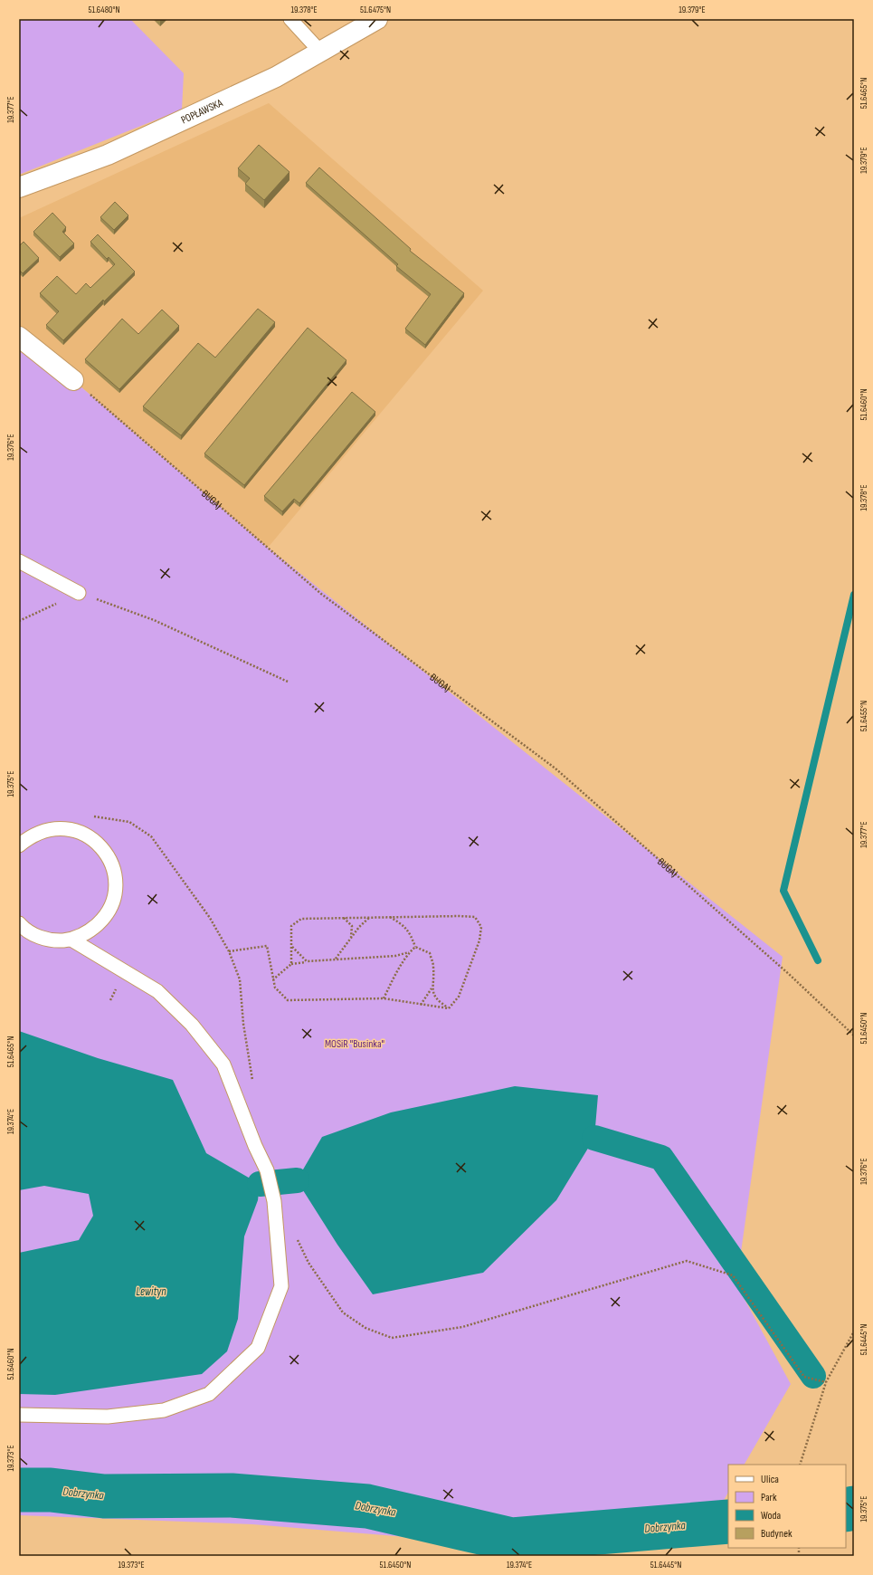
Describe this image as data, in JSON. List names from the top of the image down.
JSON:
{
  "streets": {
    "street": ["POPŁAWSKA"],
    "path": ["BUGAJ"]
  },
  "water": ["Lewityn", "Dobrzynka"],
  "parks": ["MOSiR \"Businka\""],
  "legend": [
    "Ulica",
    "Park",
    "Woda",
    "Budynek"
  ],
  "coordinates": [
    "51.6480°N",
    "19.378°E",
    "51.6475°N",
    "19.379°E",
    "51.6465°N",
    "19.377°E",
    "51.6460°N",
    "19.376°E",
    "51.6455°N",
    "19.375°E",
    "51.6450°N",
    "19.374°E",
    "51.6445°N",
    "19.373°E"
  ]
}
